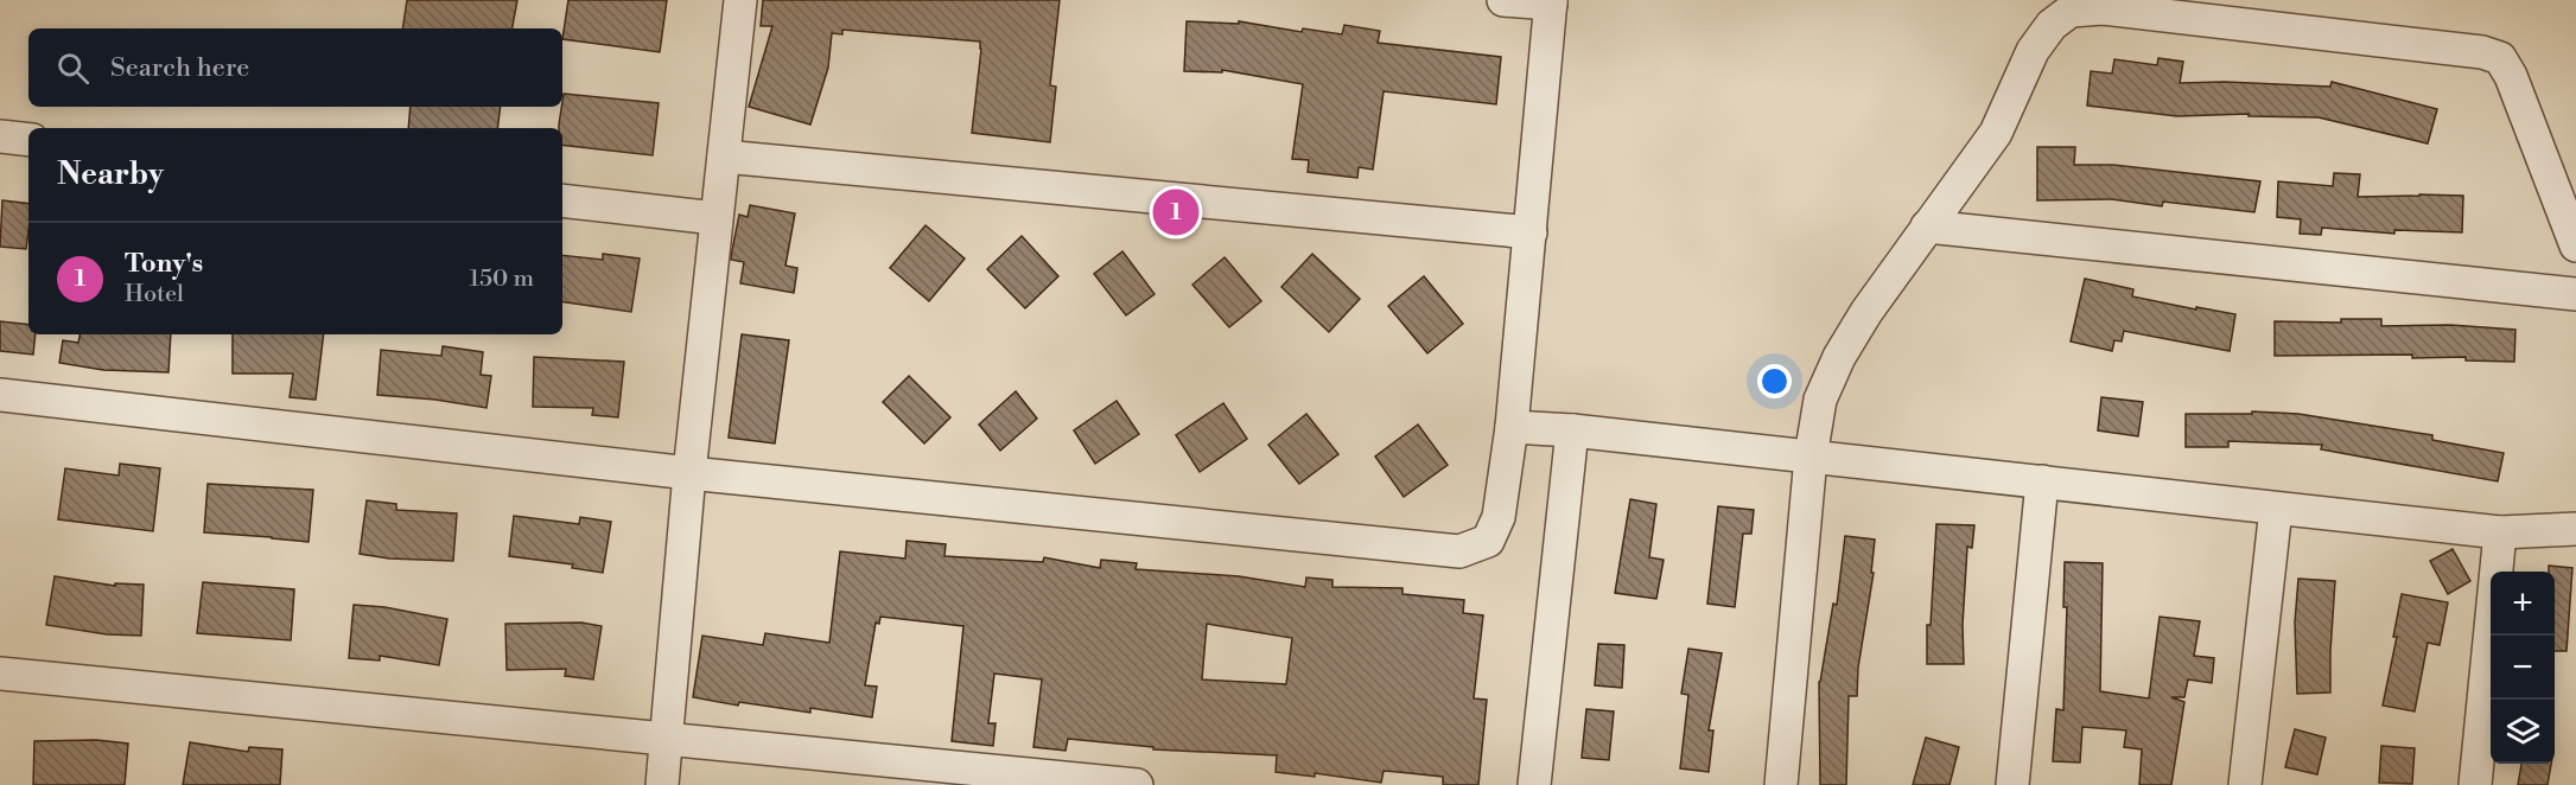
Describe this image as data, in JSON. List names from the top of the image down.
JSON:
{
  "page": {
    "search": "Search here",
    "heading": "Nearby",
    "pins": "1",
    "list": [
      {
        "mark": "1",
        "name": "Tony's",
        "note": "Hotel",
        "value": "150 m"
      }
    ],
    "map_buttons": ["+", "−"]
  }
}
